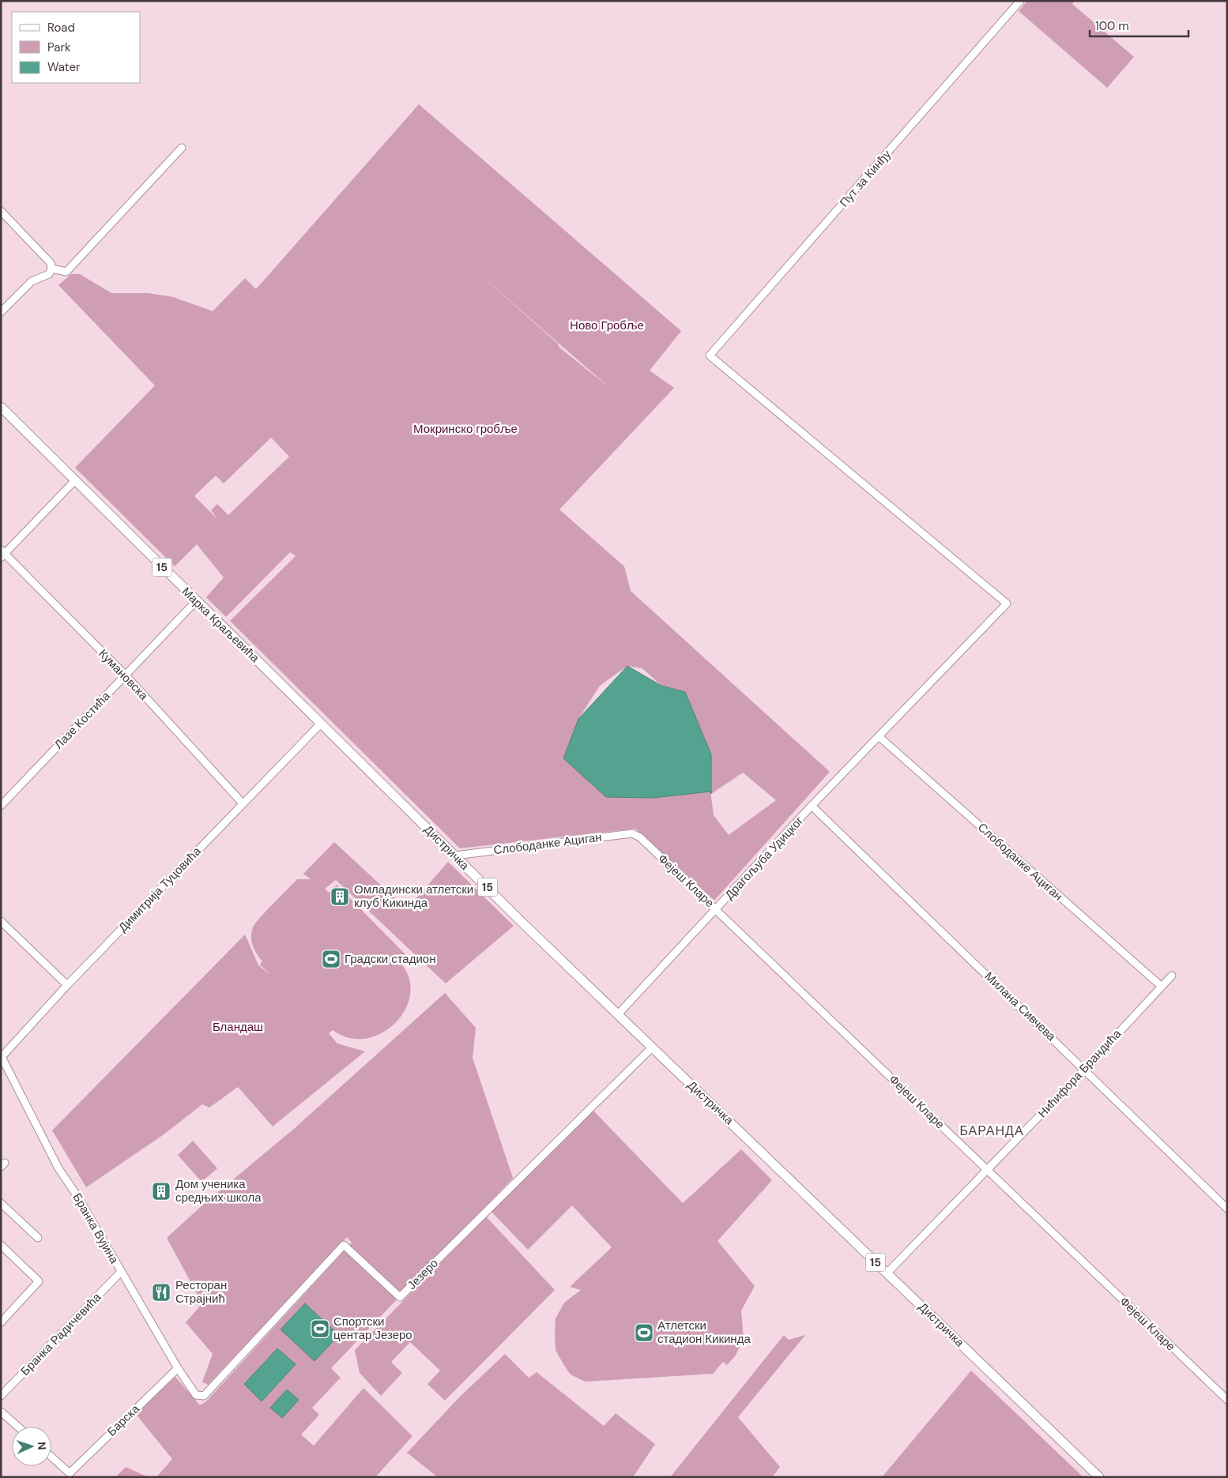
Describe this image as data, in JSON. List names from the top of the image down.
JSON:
{
  "streets": {
    "main road": ["15", "Марка Краљевића", "Дистричка"],
    "street": [
      "Пут за Кинђу",
      "Кумановска",
      "Лазе Костића",
      "Слободанке Ациган",
      "Драгољуба Удицког",
      "Фејеш Кларе",
      "Димитрија Туцовића",
      "Милана Сивчева",
      "Нићифора Брандића",
      "Бранка Вујина",
      "Језеро",
      "Бранка Радичевића",
      "Барска"
    ]
  },
  "crossings": [
    ["Пут за Кинђу", "Драгољуба Удицког"],
    ["Марка Краљевића", "Лазе Костића"],
    ["Марка Краљевића", "Дистричка"],
    ["Марка Краљевића", "Димитрија Туцовића"],
    ["Кумановска", "Лазе Костића"],
    ["Кумановска", "Димитрија Туцовића"],
    ["Слободанке Ациган", "Дистричка"],
    ["Слободанке Ациган", "Драгољуба Удицког"],
    ["Слободанке Ациган", "Фејеш Кларе"],
    ["Слободанке Ациган", "Нићифора Брандића"],
    ["Дистричка", "Драгољуба Удицког"],
    ["Дистричка", "Димитрија Туцовића"],
    ["Дистричка", "Нићифора Брандића"],
    ["Дистричка", "Језеро"],
    ["Драгољуба Удицког", "Фејеш Кларе"],
    ["Драгољуба Удицког", "Милана Сивчева"],
    ["Фејеш Кларе", "Нићифора Брандића"],
    ["Димитрија Туцовића", "Бранка Вујина"],
    ["Милана Сивчева", "Нићифора Брандића"],
    ["Бранка Вујина", "Језеро"],
    ["Бранка Вујина", "Бранка Радичевића"],
    ["Бранка Вујина", "Барска"]
  ],
  "districts": ["БАРАНДА"],
  "parks": ["Ново Гробље", "Мокринско гробље", "Бландаш"],
  "places": {
    "building": ["Омладински атлетски клуб Кикинда", "Дом ученика средњих школа"],
    "sports": ["Градски стадион", "Спортски центар Језеро", "Атлетски стадион Кикинда"],
    "restaurant": ["Ресторан Страјнић"]
  },
  "legend": ["Road", "Park", "Water"],
  "scale_bar": "100 m",
  "north": "right"
}
